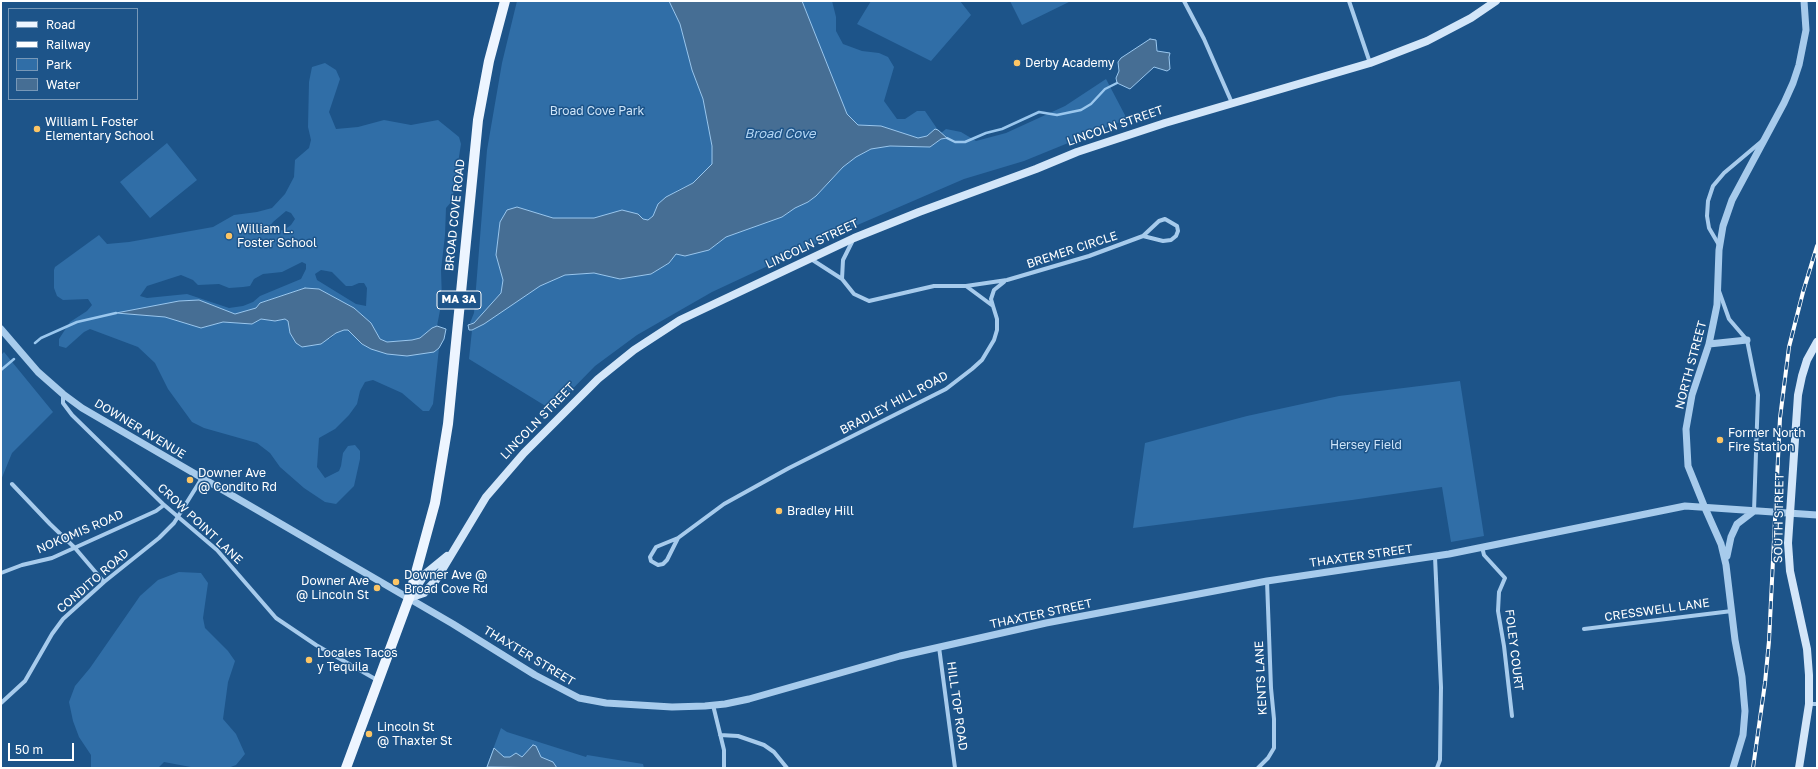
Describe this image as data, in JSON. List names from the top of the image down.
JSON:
{
  "streets": {
    "main road": [
      "LINCOLN STREET",
      "BROAD COVE ROAD",
      "MA 3A",
      "SOUTH STREET"
    ],
    "street": [
      "BREMER CIRCLE",
      "NORTH STREET",
      "BRADLEY HILL ROAD",
      "DOWNER AVENUE",
      "CROW POINT LANE",
      "NOKOMIS ROAD",
      "THAXTER STREET",
      "CONDITO ROAD",
      "CRESSWELL LANE",
      "FOLEY COURT",
      "KENTS LANE",
      "HILL TOP ROAD"
    ]
  },
  "crossings": [
    ["LINCOLN STREET", "BROAD COVE ROAD"],
    ["LINCOLN STREET", "MA 3A"],
    ["LINCOLN STREET", "DOWNER AVENUE"],
    ["LINCOLN STREET", "THAXTER STREET"],
    ["BROAD COVE ROAD", "MA 3A"],
    ["BROAD COVE ROAD", "DOWNER AVENUE"],
    ["BROAD COVE ROAD", "THAXTER STREET"],
    ["BREMER CIRCLE", "BRADLEY HILL ROAD"],
    ["MA 3A", "DOWNER AVENUE"],
    ["MA 3A", "CROW POINT LANE"],
    ["MA 3A", "THAXTER STREET"],
    ["NORTH STREET", "THAXTER STREET"],
    ["NORTH STREET", "CRESSWELL LANE"],
    ["DOWNER AVENUE", "CROW POINT LANE"],
    ["DOWNER AVENUE", "THAXTER STREET"],
    ["DOWNER AVENUE", "CONDITO ROAD"],
    ["SOUTH STREET", "THAXTER STREET"],
    ["CROW POINT LANE", "NOKOMIS ROAD"],
    ["CROW POINT LANE", "CONDITO ROAD"],
    ["THAXTER STREET", "FOLEY COURT"],
    ["THAXTER STREET", "KENTS LANE"],
    ["THAXTER STREET", "HILL TOP ROAD"]
  ],
  "water": ["Broad Cove"],
  "parks": ["Broad Cove Park", "Hersey Field"],
  "places": [
    "Derby Academy",
    "William L Foster Elementary School",
    "William L. Foster School",
    "Former North Fire Station",
    "Downer Ave @ Condito Rd",
    "Bradley Hill",
    "Downer Ave @ Broad Cove Rd",
    "Downer Ave @ Lincoln St",
    "Locales Tacos y Tequila",
    "Lincoln St @ Thaxter St"
  ],
  "legend": [
    "Road",
    "Railway",
    "Park",
    "Water"
  ],
  "scale_bar": "50 m"
}
